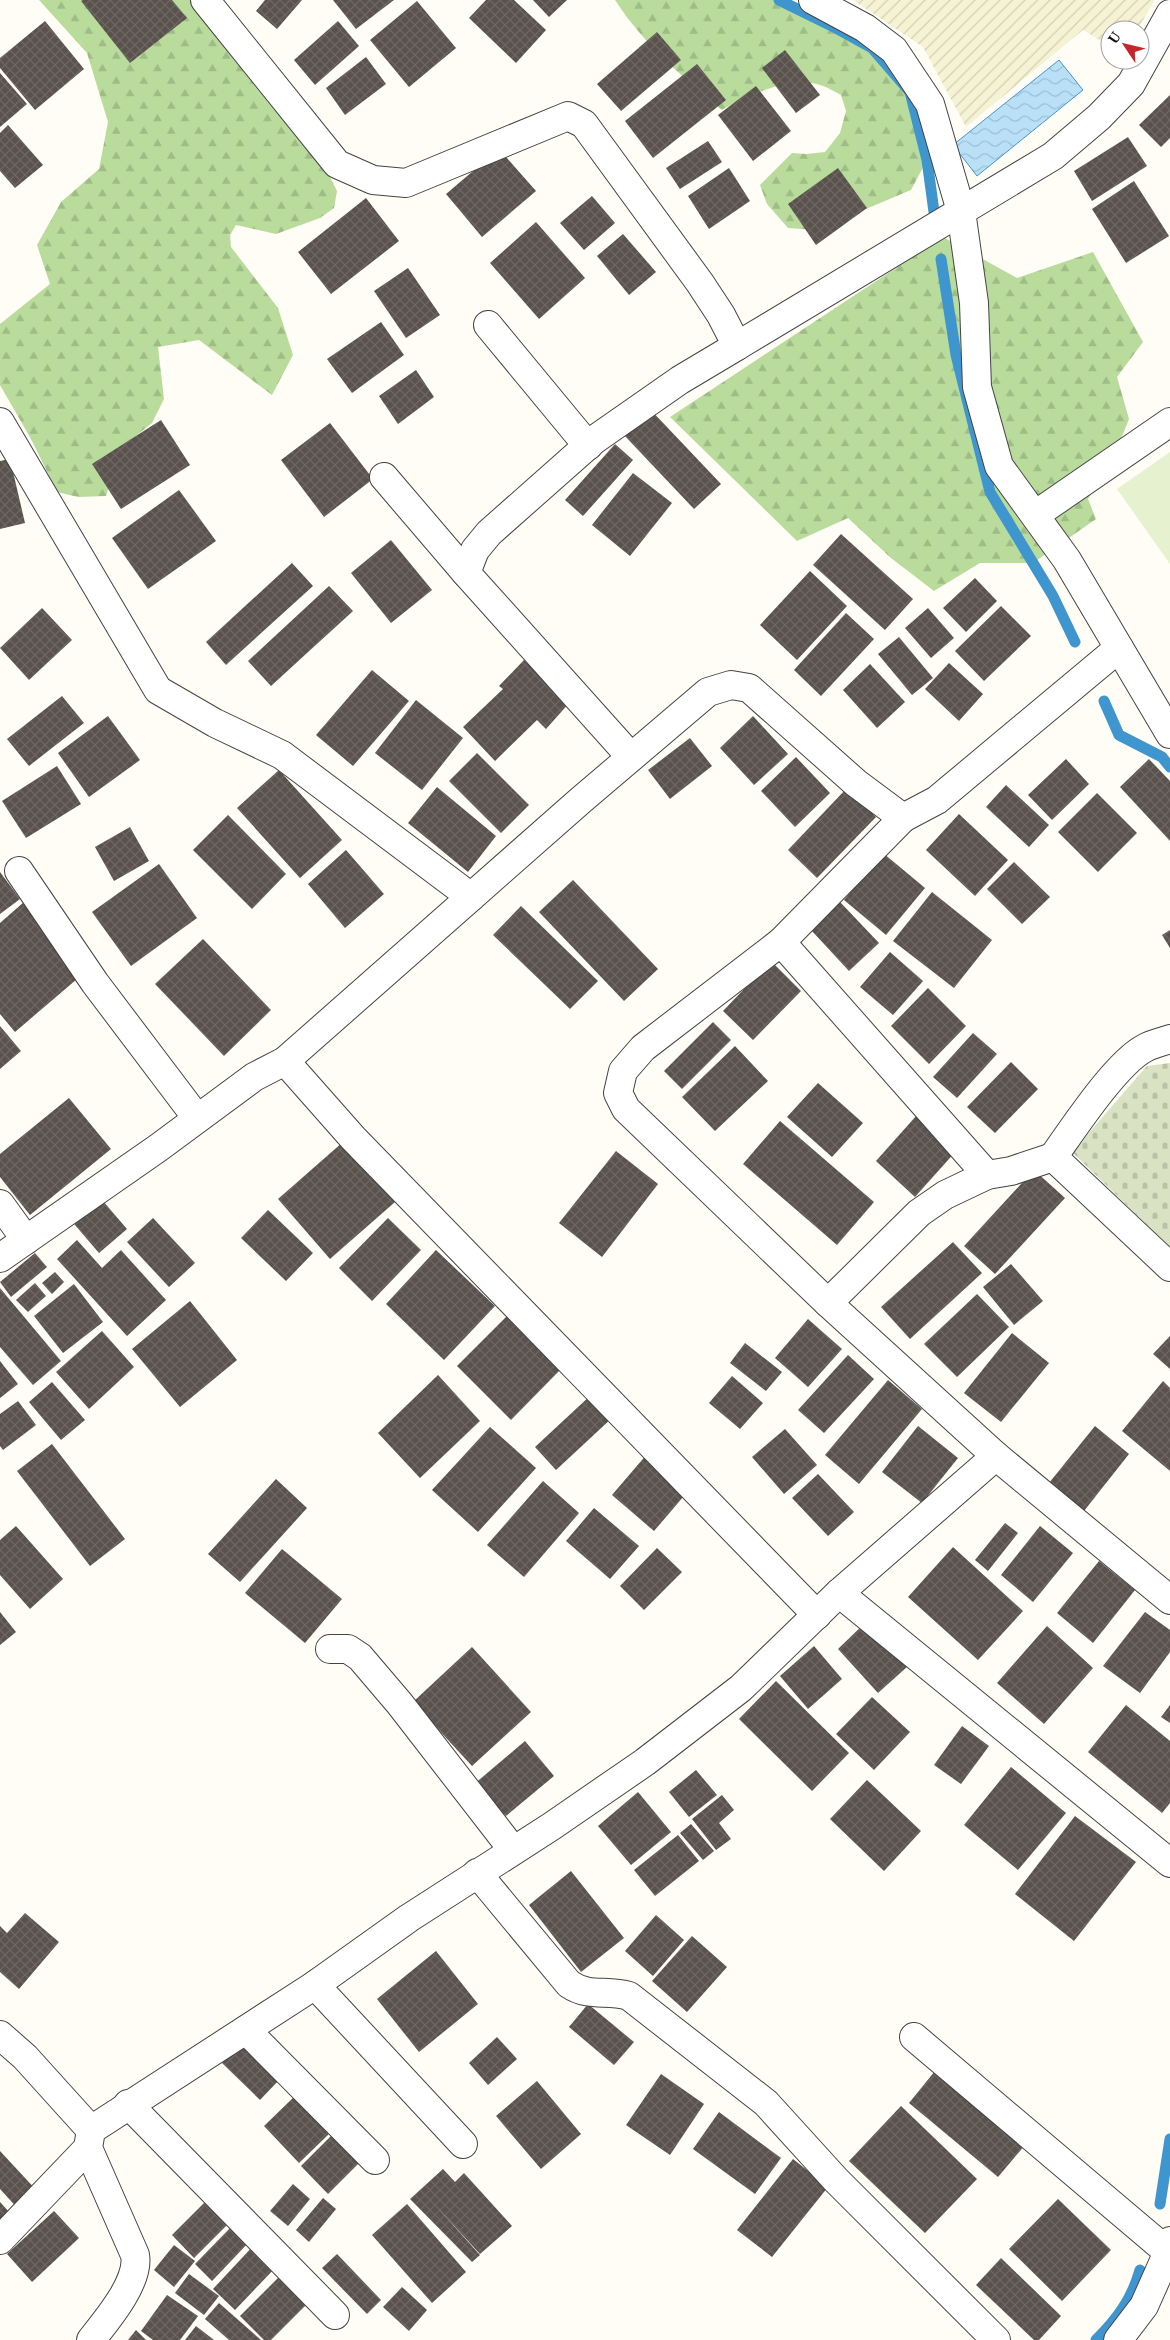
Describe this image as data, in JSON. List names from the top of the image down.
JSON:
{
  "north": "top left"
}
